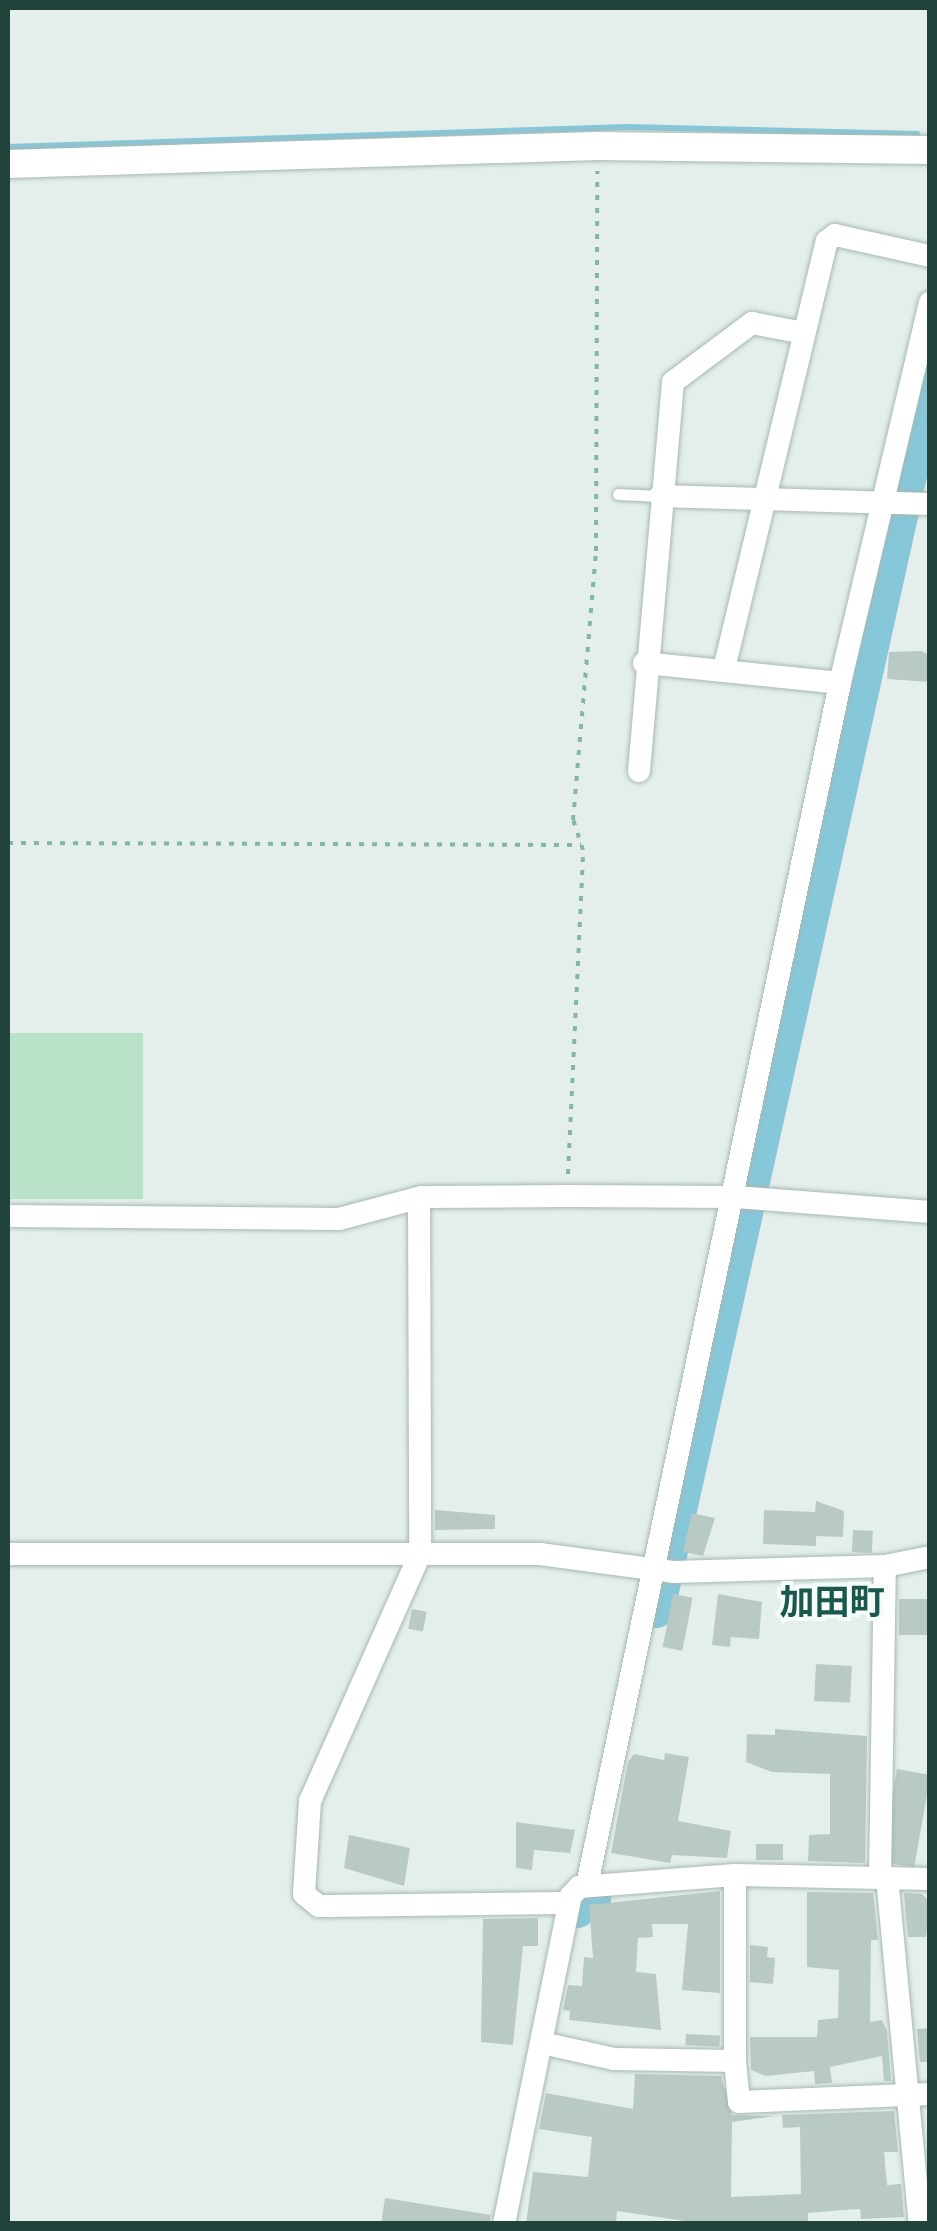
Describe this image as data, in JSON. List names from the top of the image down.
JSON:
{
  "districts": ["加田町"]
}
